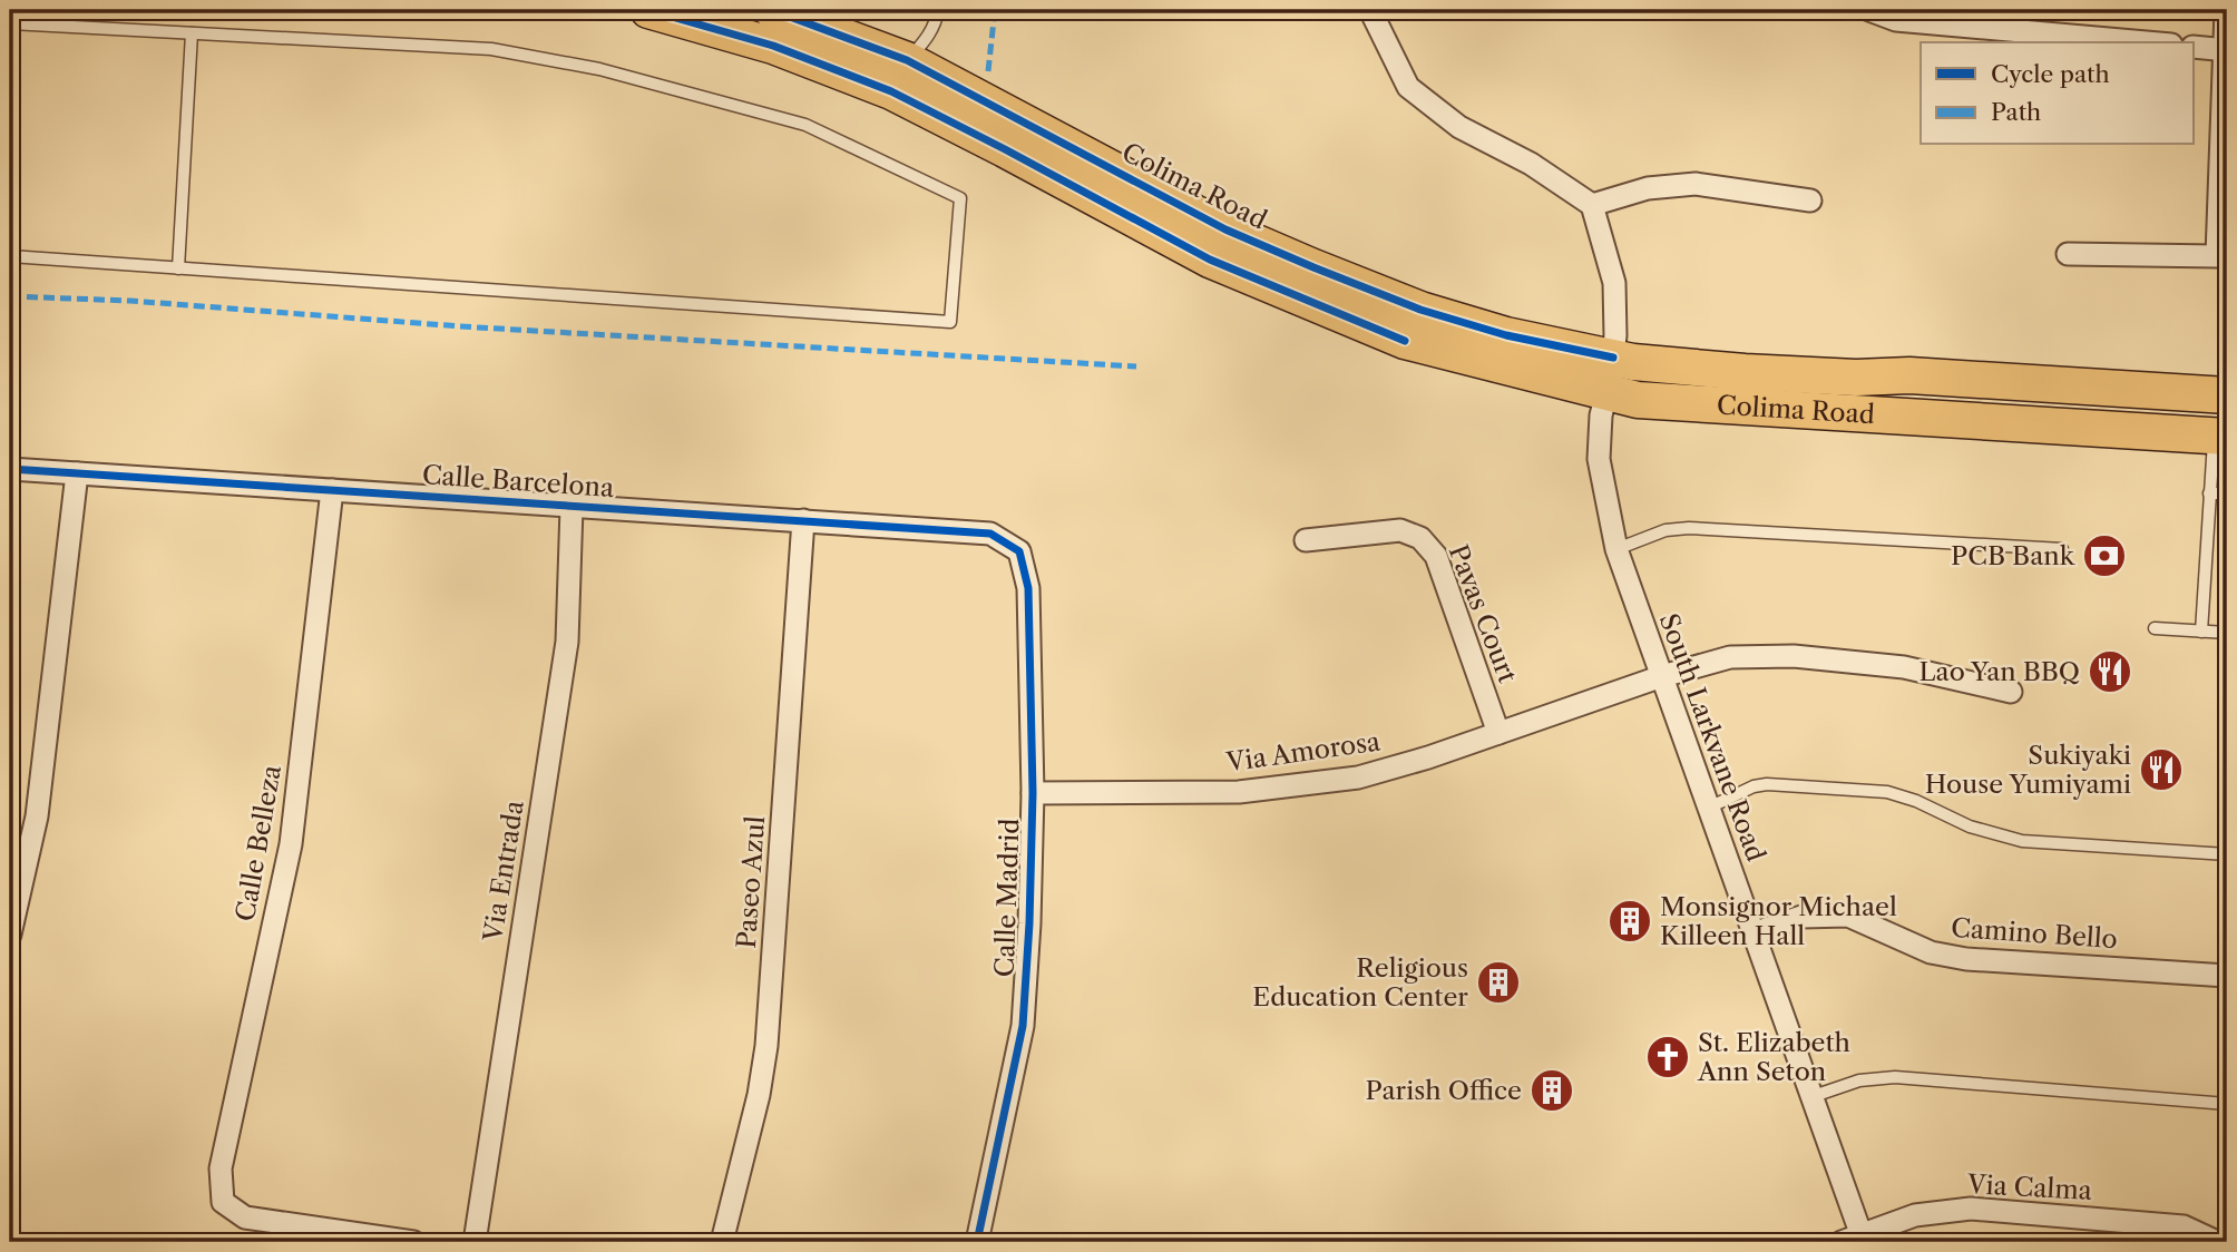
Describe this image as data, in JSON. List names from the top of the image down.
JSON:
{
  "streets": {
    "main road": ["Colima Road"],
    "street": [
      "Calle Barcelona",
      "Pavas Court",
      "South Larkvane Road",
      "Via Amorosa",
      "Calle Belleza",
      "Via Entrada",
      "Paseo Azul",
      "Calle Madrid",
      "Camino Bello",
      "Via Calma"
    ]
  },
  "crossings": [
    ["Colima Road", "South Larkvane Road"],
    ["Calle Barcelona", "Calle Belleza"],
    ["Calle Barcelona", "Via Entrada"],
    ["Calle Barcelona", "Paseo Azul"],
    ["Calle Barcelona", "Calle Madrid"],
    ["Pavas Court", "Via Amorosa"],
    ["South Larkvane Road", "Via Amorosa"],
    ["South Larkvane Road", "Camino Bello"],
    ["South Larkvane Road", "Via Calma"],
    ["Via Amorosa", "Calle Madrid"]
  ],
  "places": {
    "bank": ["PCB Bank"],
    "restaurant": ["Lao Yan BBQ", "Sukiyaki House Yumiyami"],
    "building": ["Monsignor Michael Killeen Hall", "Religious Education Center", "Parish Office"],
    "church": ["St. Elizabeth Ann Seton"]
  },
  "legend": ["Cycle path", "Path"]
}
